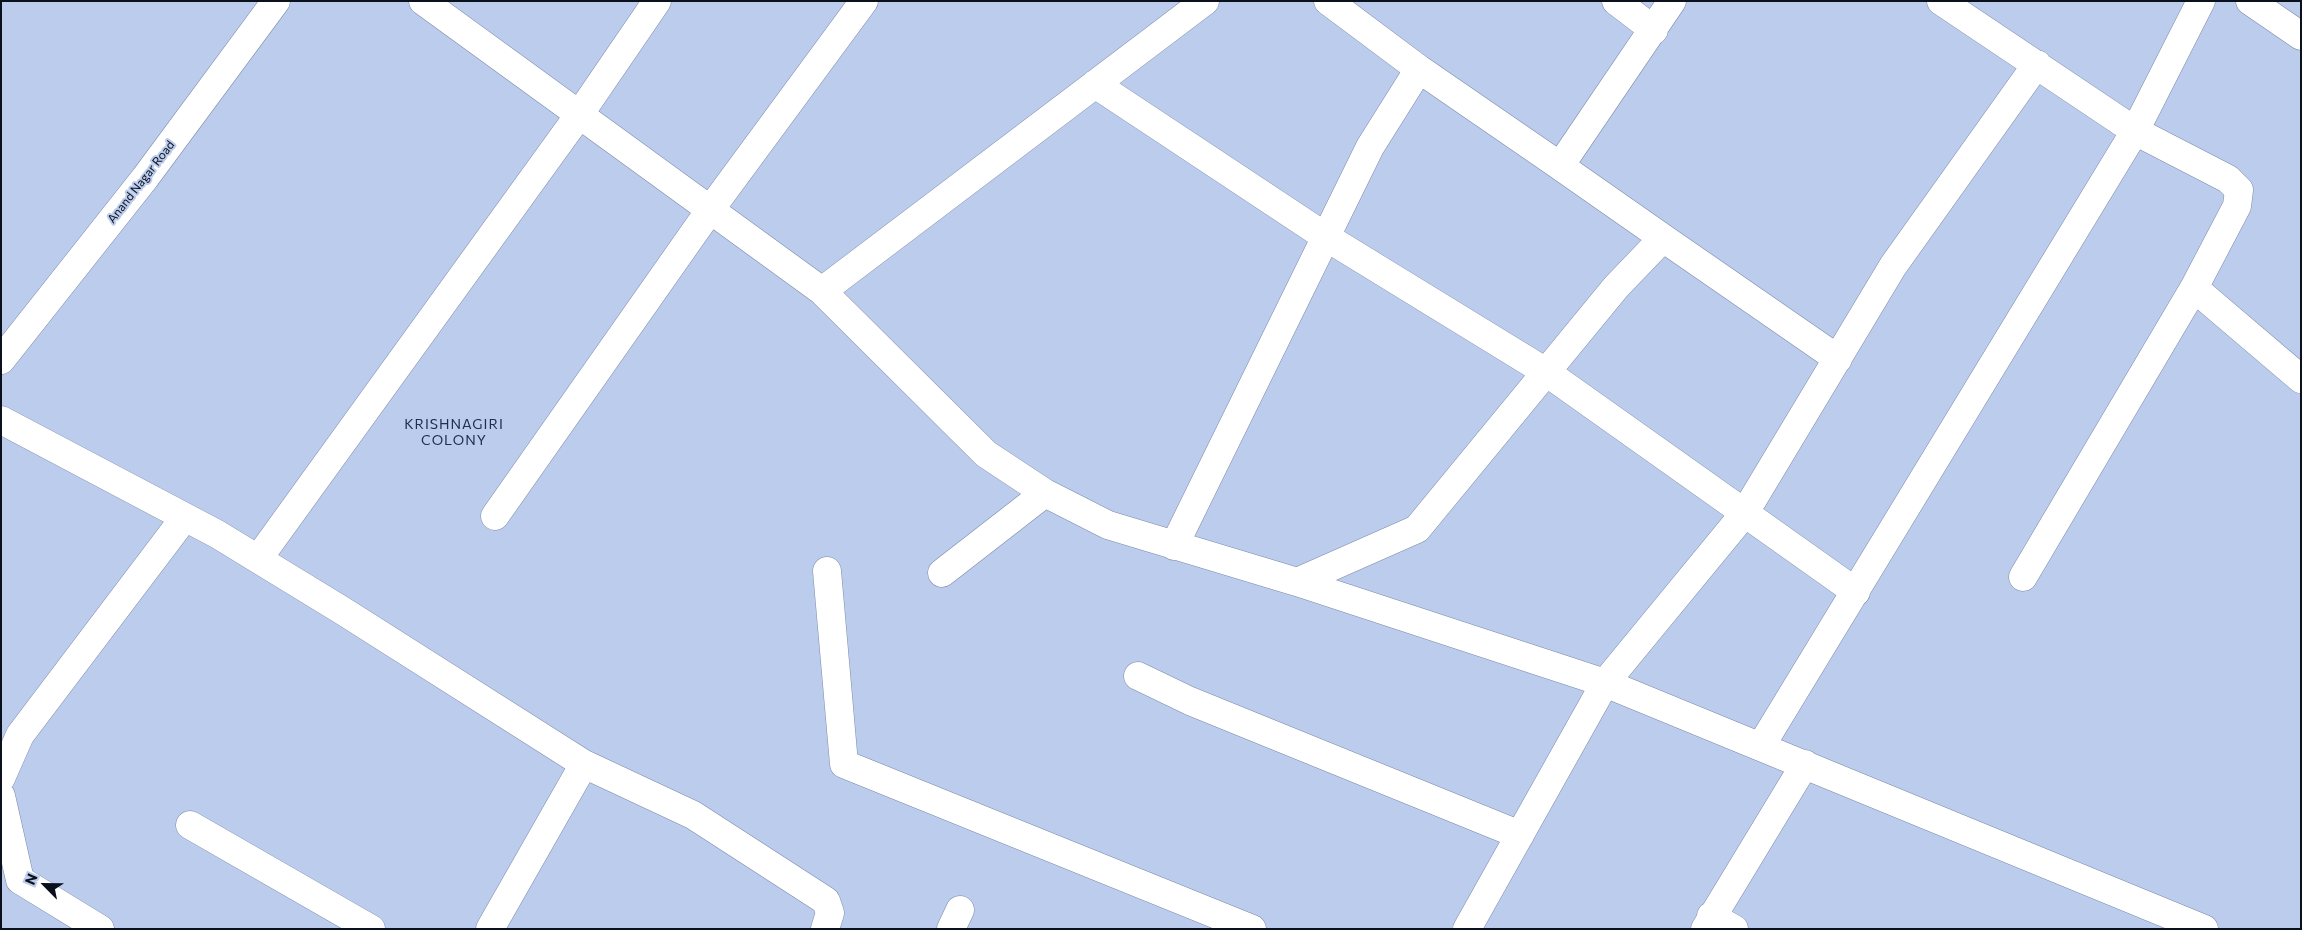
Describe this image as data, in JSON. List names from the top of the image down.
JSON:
{
  "streets": {
    "street": ["Anand Nagar Road"]
  },
  "districts": ["KRISHNAGIRI COLONY"],
  "north": "top left"
}
